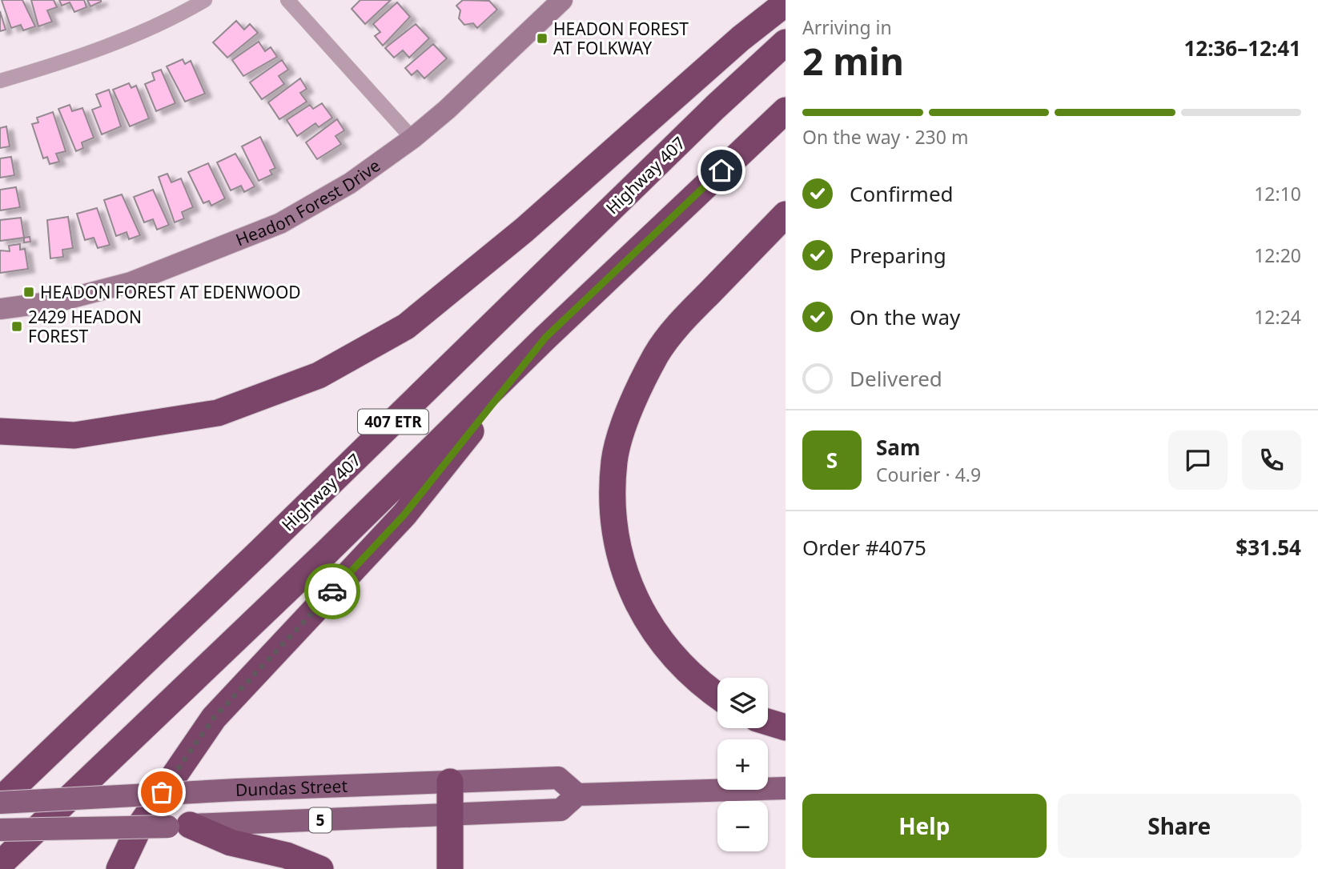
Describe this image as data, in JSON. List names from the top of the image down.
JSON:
{
  "streets": {
    "highway": ["Highway 407", "407 ETR"],
    "main road": ["Dundas Street", "5"],
    "street": ["Headon Forest Drive"]
  },
  "crossings": [
    ["Highway 407", "Dundas Street"]
  ],
  "places": {
    "transit": ["HEADON FOREST AT FOLKWAY", "HEADON FOREST AT EDENWOOD", "2429 HEADON FOREST"]
  },
  "page": {
    "heading": ["2 min", "Arriving in", "12:36–12:41"],
    "panel": [
      "Sam",
      "Courier · 4.9",
      "Order #4075",
      "$31.54"
    ],
    "bar": "On the way · 230 m",
    "list": [
      ["Confirmed", "12:10"],
      ["Preparing", "12:20"],
      ["On the way", "12:24"],
      "Delivered"
    ],
    "round": "S",
    "map_buttons": ["+", "−"],
    "buttons": ["Help", "Share"]
  }
}
